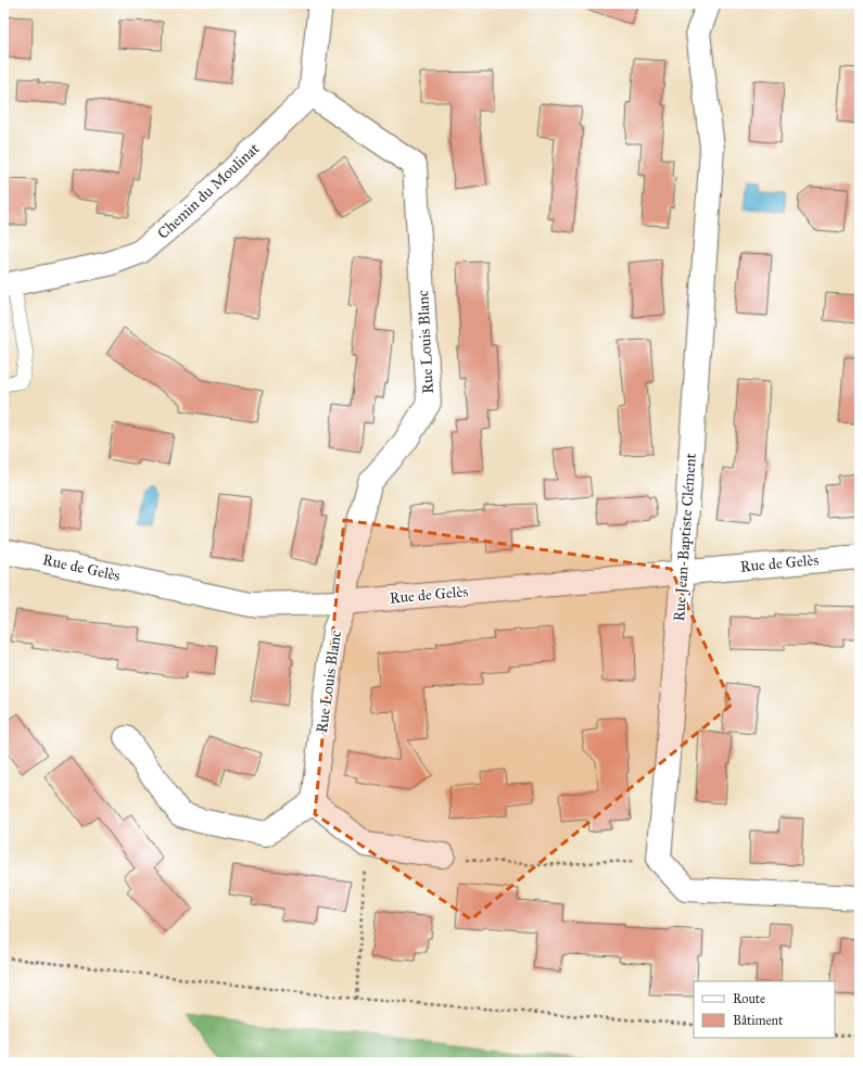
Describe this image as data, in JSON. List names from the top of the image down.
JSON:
{
  "streets": {
    "street": [
      "Chemin du Moulinat",
      "Rue Louis Blanc",
      "Rue Jean-Baptiste Clément",
      "Rue de Gelès"
    ]
  },
  "crossings": [
    ["Chemin du Moulinat", "Rue Louis Blanc"],
    ["Rue Louis Blanc", "Rue de Gelès"],
    ["Rue Jean-Baptiste Clément", "Rue de Gelès"]
  ],
  "legend": ["Route", "Bâtiment"]
}
